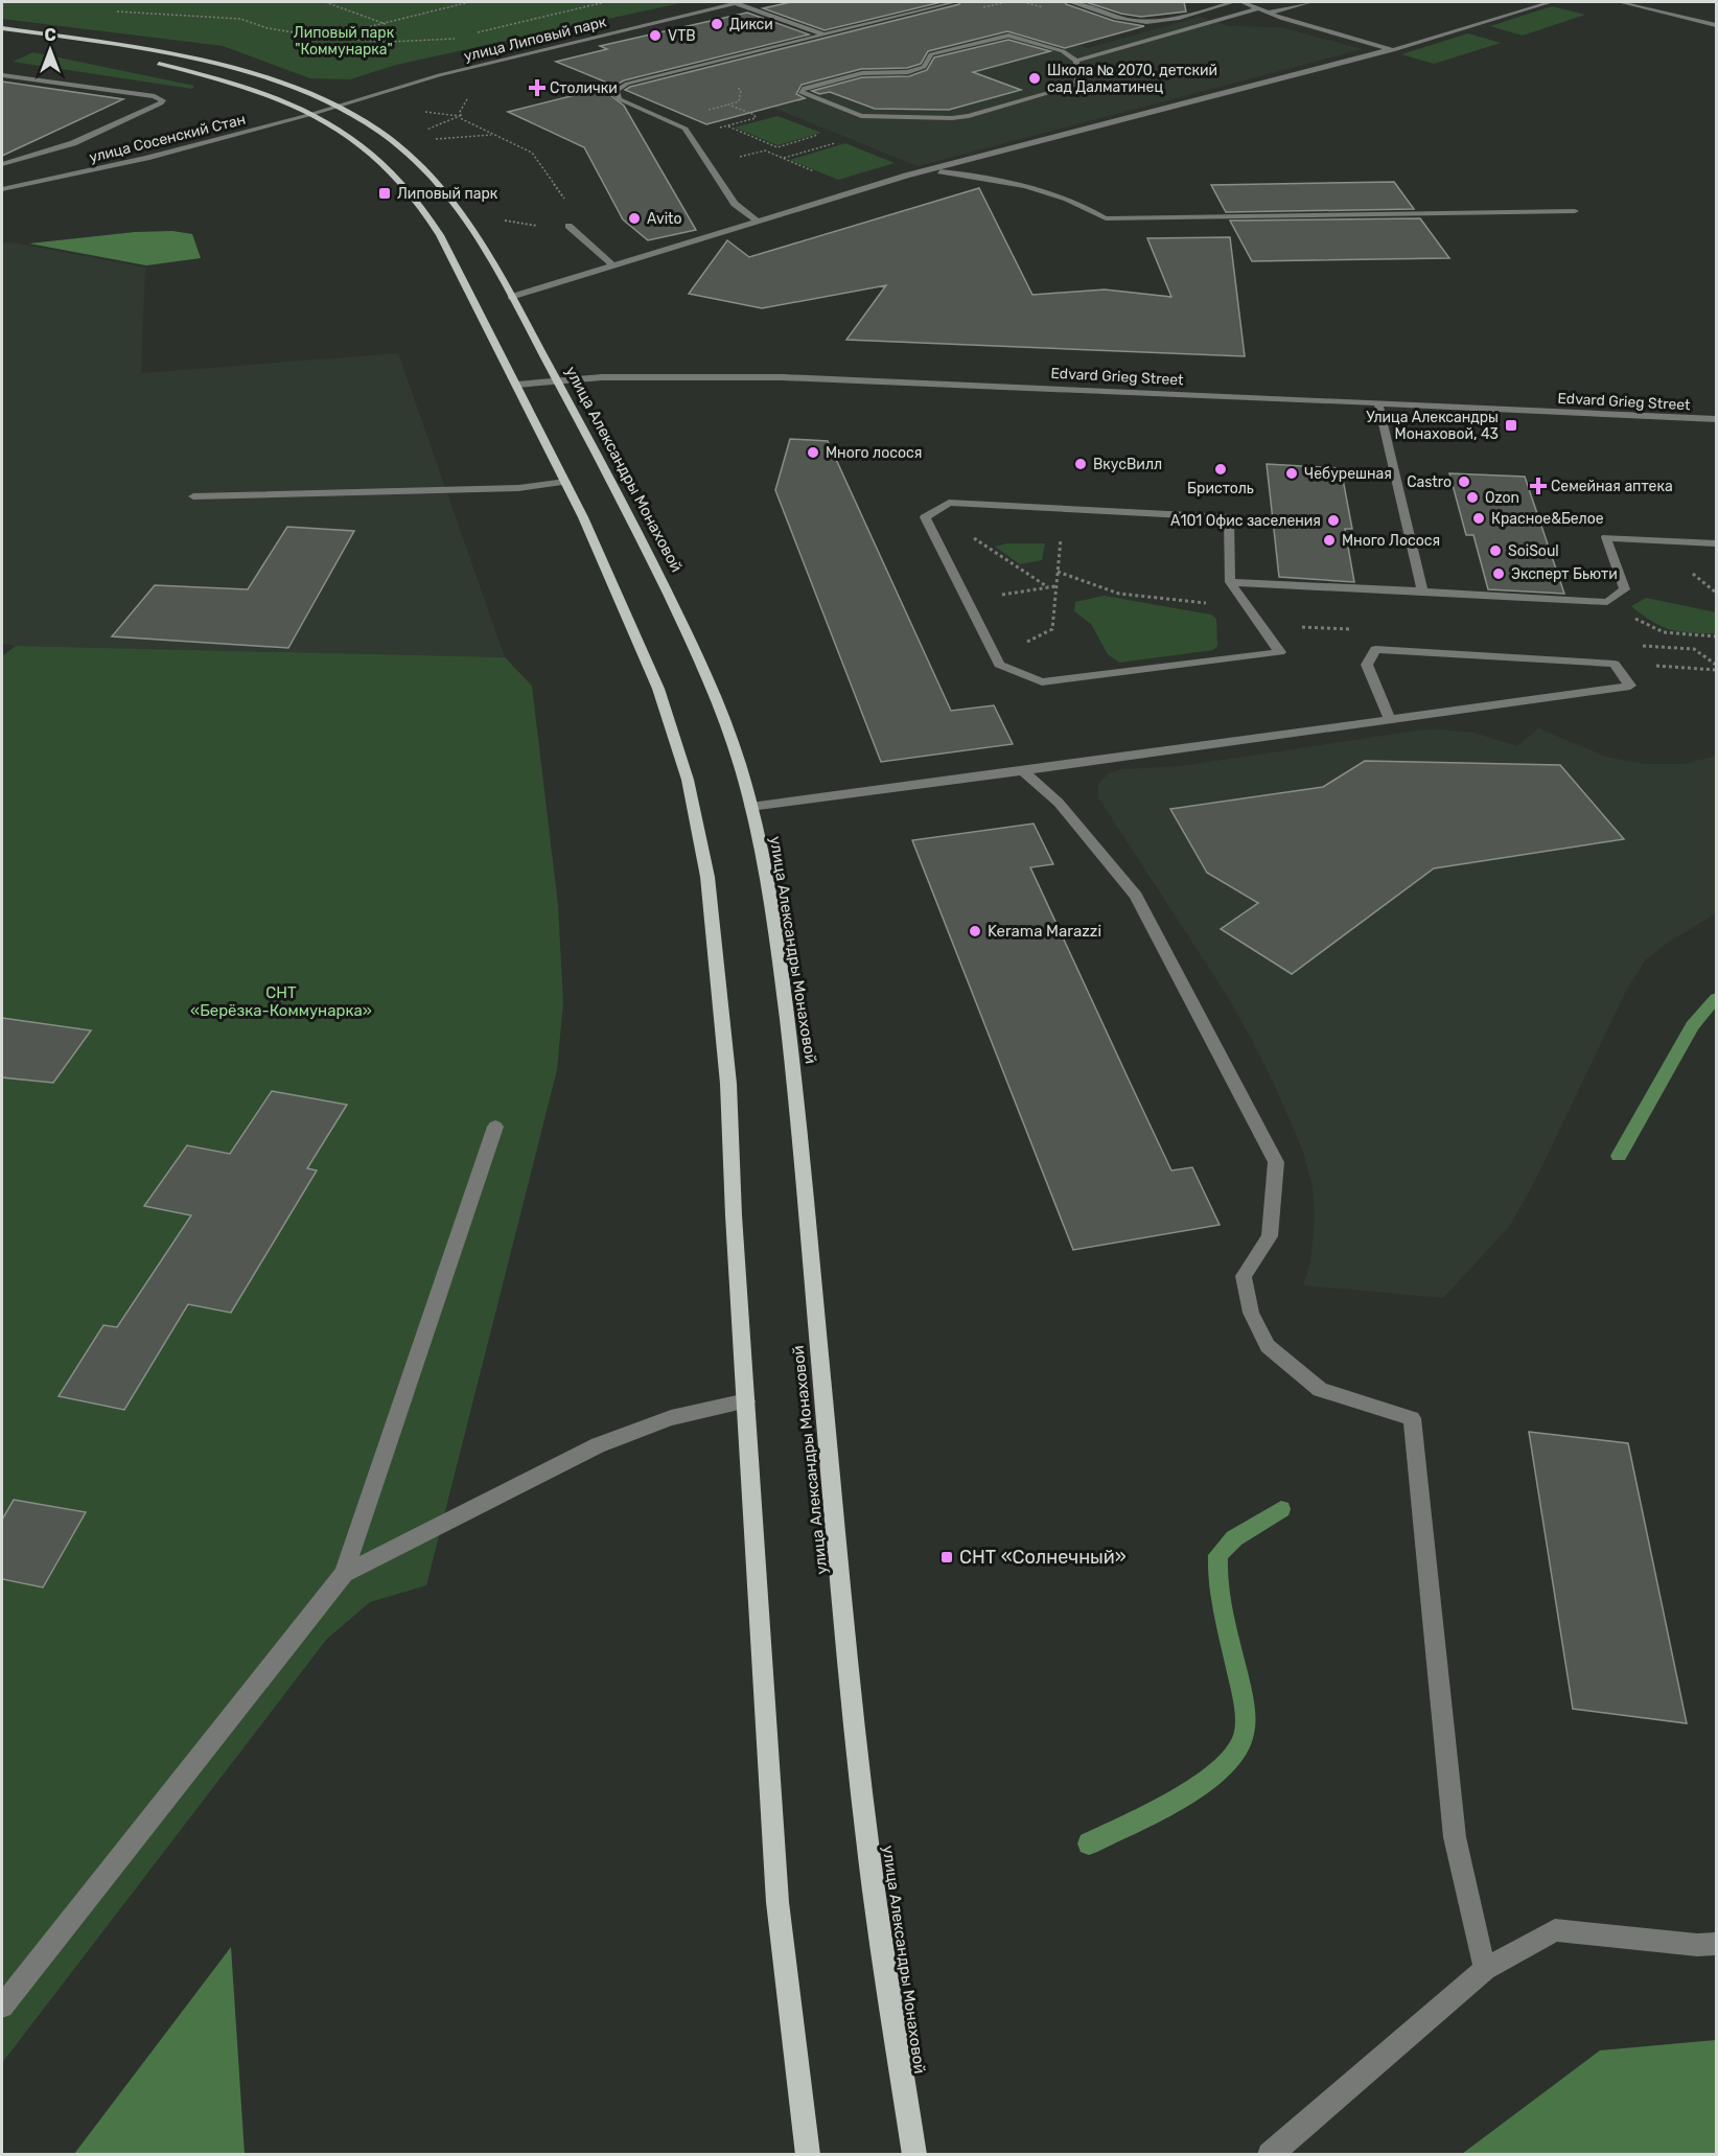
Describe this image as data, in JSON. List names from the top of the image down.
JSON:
{
  "streets": {
    "main road": ["улица Александры Монаховой"],
    "street": ["улица Липовый парк", "улица Сосенский Стан", "Edvard Grieg Street"]
  },
  "crossings": [
    ["улица Липовый парк", "улица Сосенский Стан"],
    ["улица Липовый парк", "улица Александры Монаховой"],
    ["улица Сосенский Стан", "улица Александры Монаховой"],
    ["Edvard Grieg Street", "улица Александры Монаховой"]
  ],
  "parks": ["Липовый парк \"Коммунарка\"", "СНТ «Берёзка-Коммунарка»"],
  "places": {
    "other": [
      "Дикси",
      "VTB",
      "Школа № 2070, детский сад Далматинец",
      "Avito",
      "Много лосося",
      "ВкусВилл",
      "Бристоль",
      "Чебурешная",
      "Castro",
      "Ozon",
      "Красное&Белое",
      "А101 Офис заселения",
      "Много Лосося",
      "SoiSoul",
      "Эксперт Бьюти",
      "Kerama Marazzi"
    ],
    "health": ["Столички", "Семейная аптека"],
    "transit": ["Липовый парк", "Улица Александры Монаховой, 43", "СНТ «Солнечный»"]
  },
  "north": "top"
}
